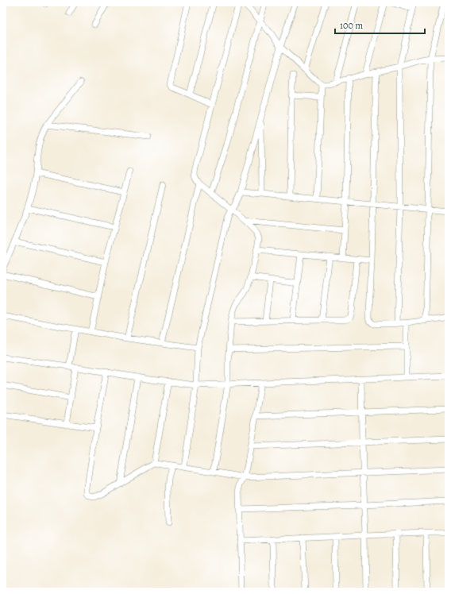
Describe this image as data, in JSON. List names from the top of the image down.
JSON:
{
  "scale_bar": "100 m"
}
